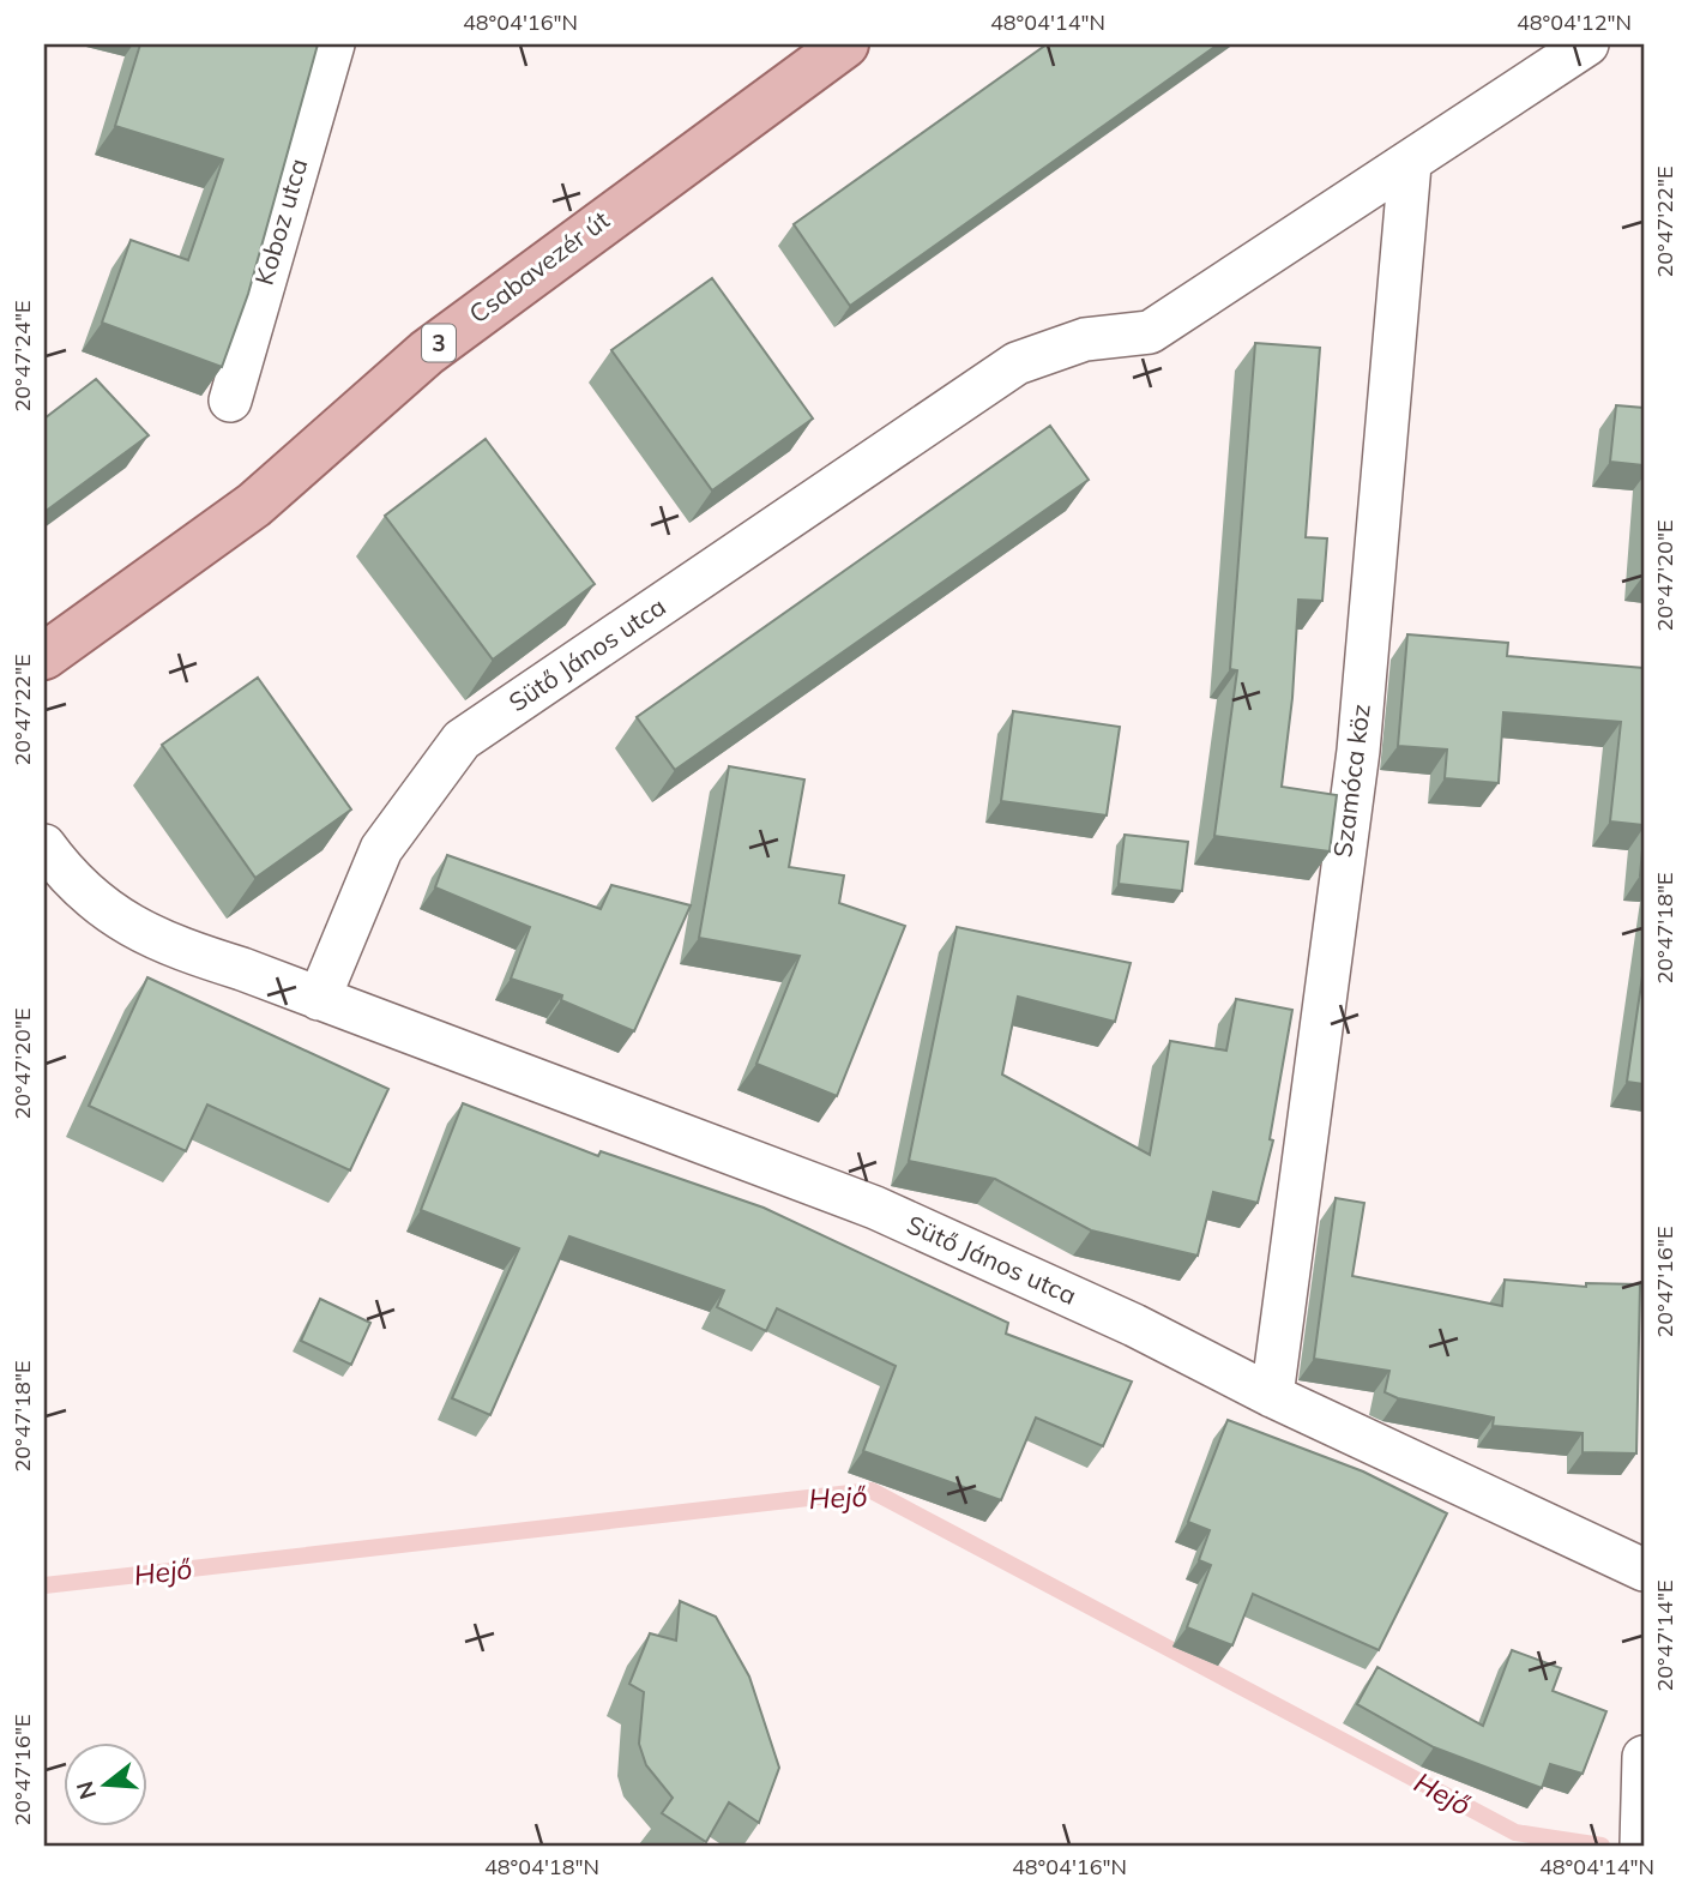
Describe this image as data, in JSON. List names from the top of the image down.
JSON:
{
  "streets": {
    "main road": ["Csabavezér út", "3"],
    "street": ["Koboz utca", "Sütő János utca", "Szamóca köz"]
  },
  "crossings": [
    ["Sütő János utca", "Szamóca köz"]
  ],
  "water": ["Hejő"],
  "north": "left",
  "coordinates": [
    "48°04'16\"N",
    "48°04'14\"N",
    "48°04'12\"N",
    "20°47'22\"E",
    "20°47'24\"E",
    "20°47'20\"E",
    "20°47'18\"E",
    "20°47'16\"E",
    "20°47'14\"E",
    "48°04'18\"N"
  ]
}
